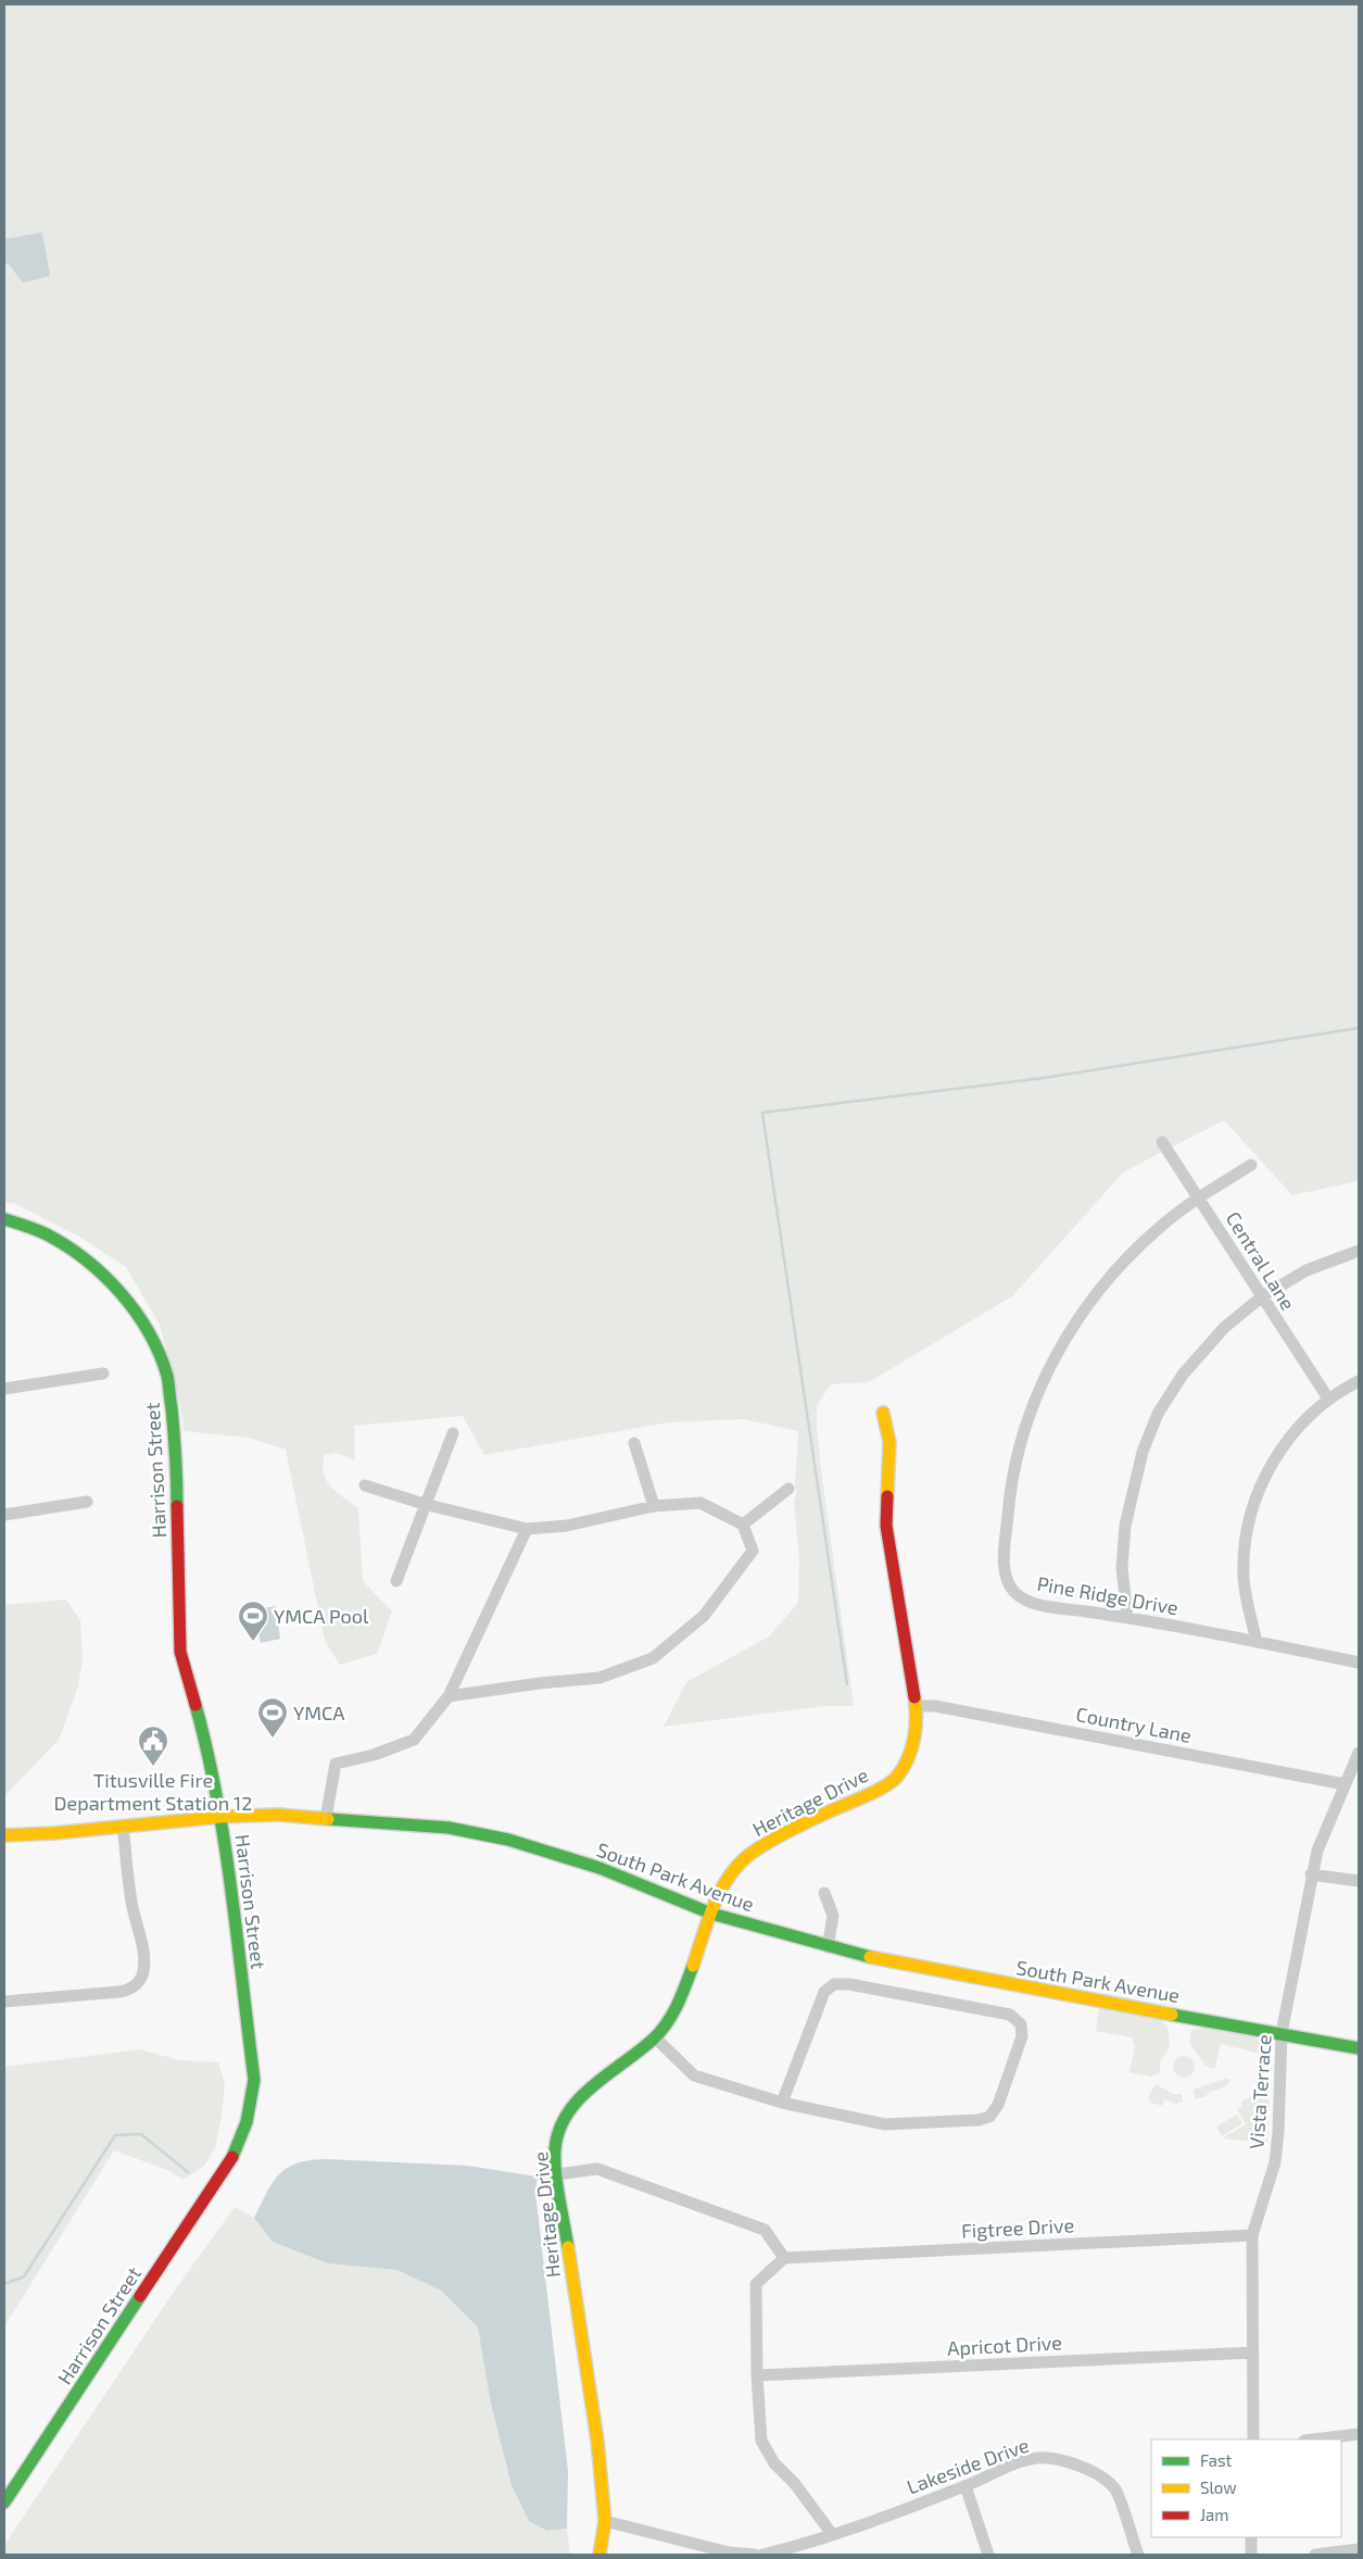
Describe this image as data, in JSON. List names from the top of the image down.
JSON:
{
  "streets": {
    "street": [
      "Central Lane",
      "Harrison Street",
      "Pine Ridge Drive",
      "Country Lane",
      "Heritage Drive",
      "South Park Avenue",
      "Vista Terrace",
      "Figtree Drive",
      "Apricot Drive",
      "Lakeside Drive"
    ]
  },
  "crossings": [
    ["Central Lane", "Pine Ridge Drive"],
    ["Harrison Street", "South Park Avenue"],
    ["Country Lane", "Heritage Drive"],
    ["Country Lane", "Vista Terrace"],
    ["Heritage Drive", "South Park Avenue"],
    ["South Park Avenue", "Vista Terrace"],
    ["Vista Terrace", "Figtree Drive"],
    ["Vista Terrace", "Apricot Drive"]
  ],
  "places": {
    "sports": ["YMCA Pool", "YMCA"],
    "public building": ["Titusville Fire Department Station 12"]
  },
  "legend": ["Fast", "Slow", "Jam"]
}
